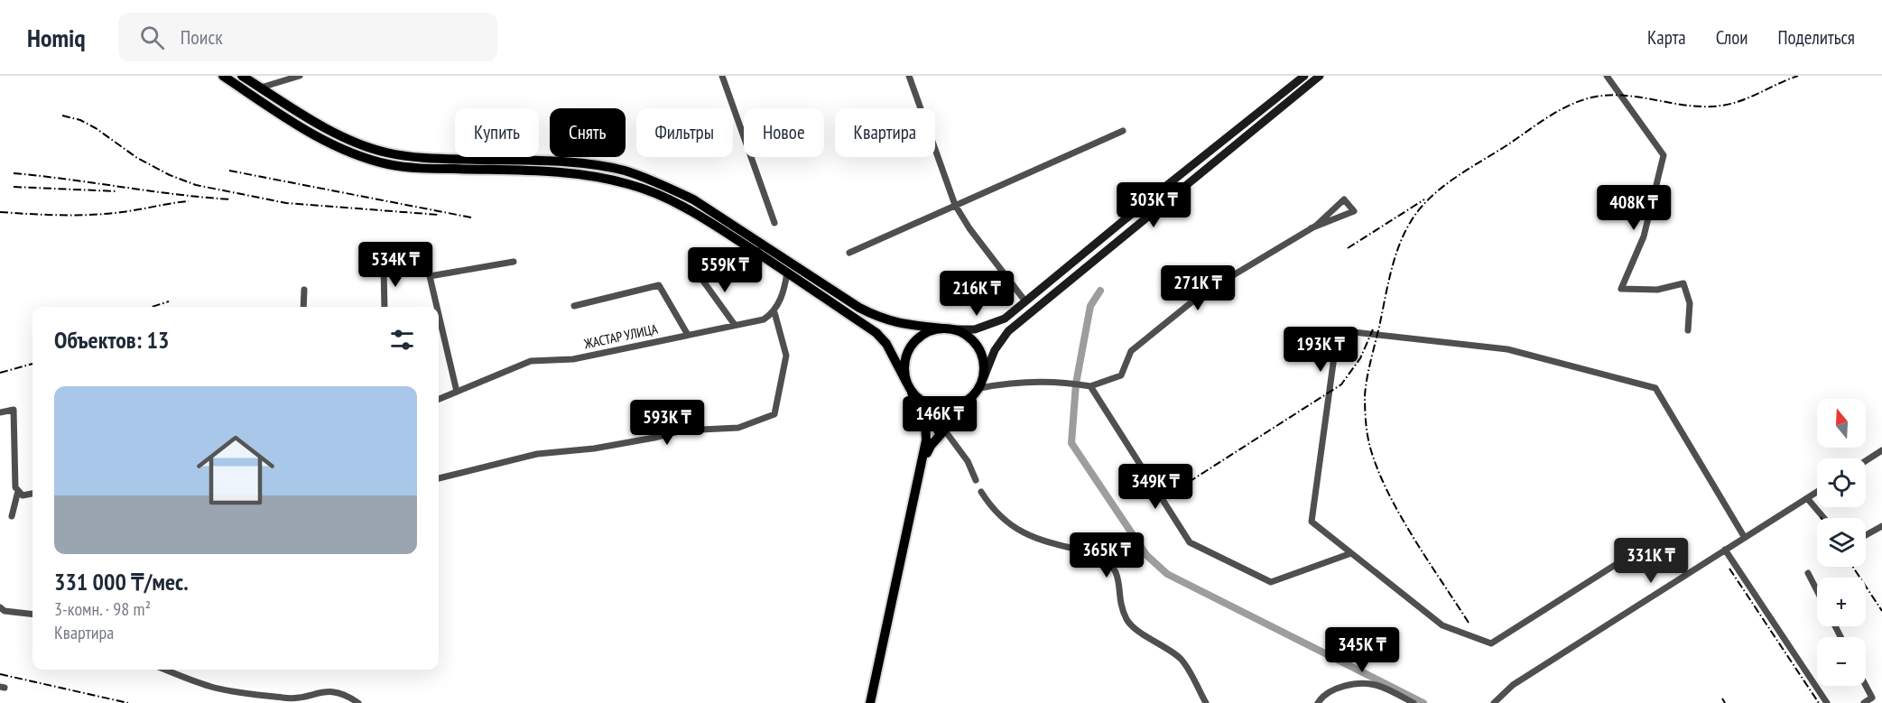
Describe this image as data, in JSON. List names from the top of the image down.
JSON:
{
  "streets": {
    "street": ["ЖАСТАР УЛИЦА"]
  },
  "north": "top",
  "page": {
    "header": "Homiq",
    "search": "Поиск",
    "nav": ["Карта", "Слои", "Поделиться"],
    "chip": [
      "Купить",
      "Снять",
      "Фильтры",
      "Новое",
      "Квартира"
    ],
    "price": [
      "303K ₸",
      "408K ₸",
      "534K ₸",
      "559K ₸",
      "271K ₸",
      "216K ₸",
      "193K ₸",
      "146K ₸",
      "593K ₸",
      "349K ₸",
      "365K ₸",
      "331K ₸",
      "345K ₸"
    ],
    "heading": "Объектов: 13",
    "list": [
      {
        "name": "331 000 ₸/мес.",
        "note": "3-комн. · 98 m² · Квартира"
      }
    ],
    "map_buttons": ["+", "−"]
  }
}
